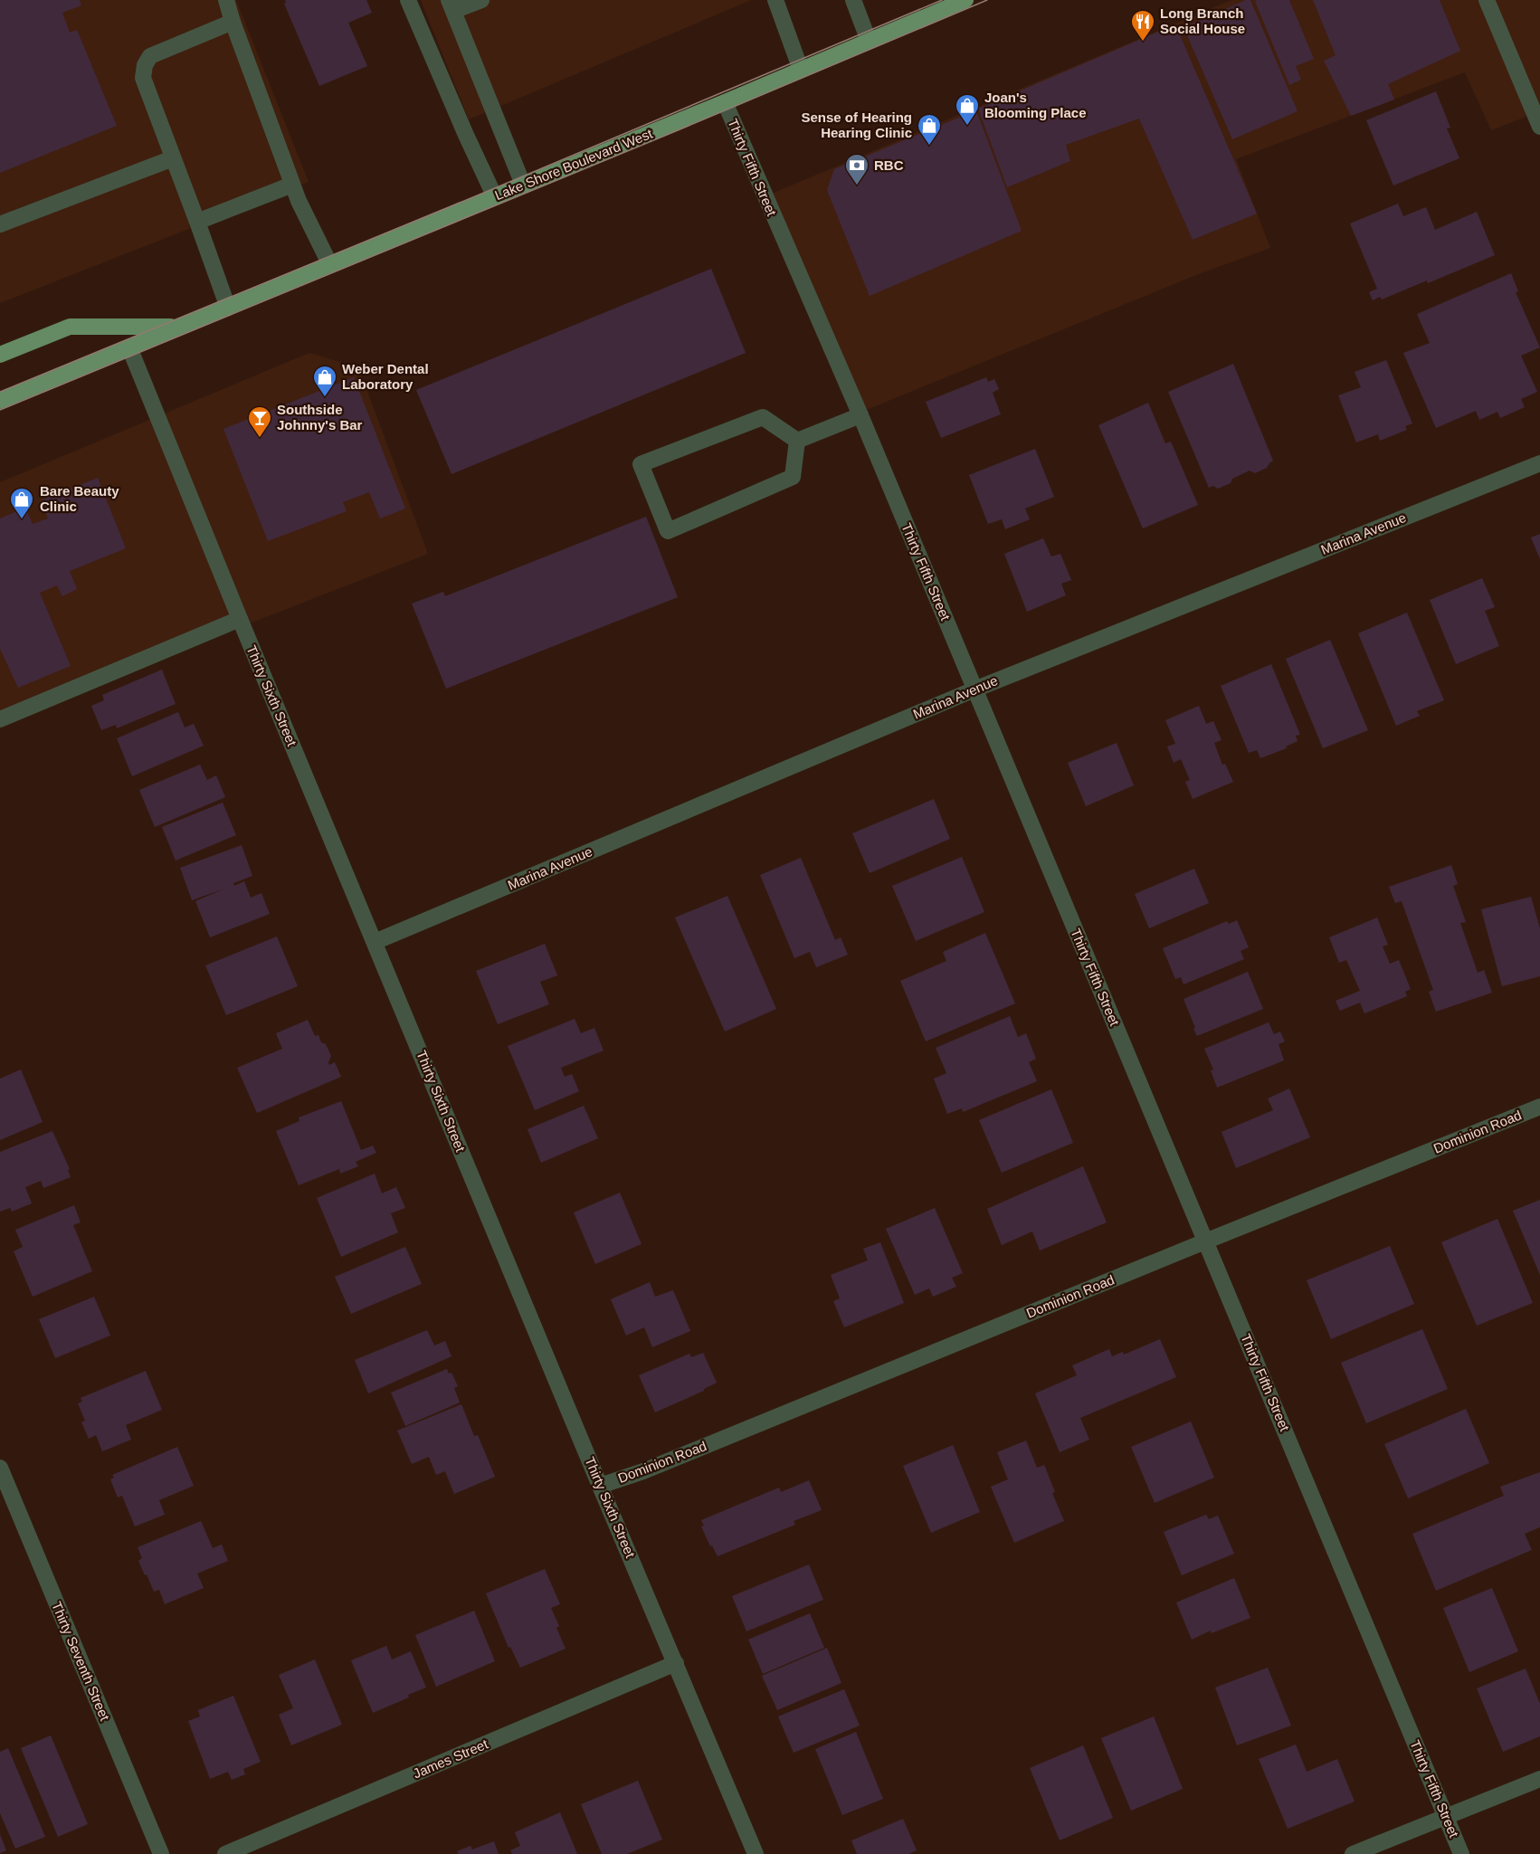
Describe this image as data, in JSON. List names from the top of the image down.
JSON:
{
  "streets": {
    "main road": ["Lake Shore Boulevard West"],
    "street": [
      "Thirty Fifth Street",
      "Marina Avenue",
      "Thirty Sixth Street",
      "Dominion Road",
      "Thirty Seventh Street",
      "James Street"
    ]
  },
  "crossings": [
    ["Lake Shore Boulevard West", "Thirty Fifth Street"],
    ["Lake Shore Boulevard West", "Thirty Sixth Street"],
    ["Thirty Fifth Street", "Marina Avenue"],
    ["Thirty Fifth Street", "Dominion Road"],
    ["Marina Avenue", "Thirty Sixth Street"],
    ["Thirty Sixth Street", "Dominion Road"],
    ["Thirty Sixth Street", "James Street"]
  ],
  "places": {
    "restaurant": ["Long Branch Social House"],
    "shop": [
      "Joan's Blooming Place",
      "Sense of Hearing Hearing Clinic",
      "Weber Dental Laboratory",
      "Bare Beauty Clinic"
    ],
    "bank": ["RBC"],
    "bar": ["Southside Johnny's Bar"]
  }
}
